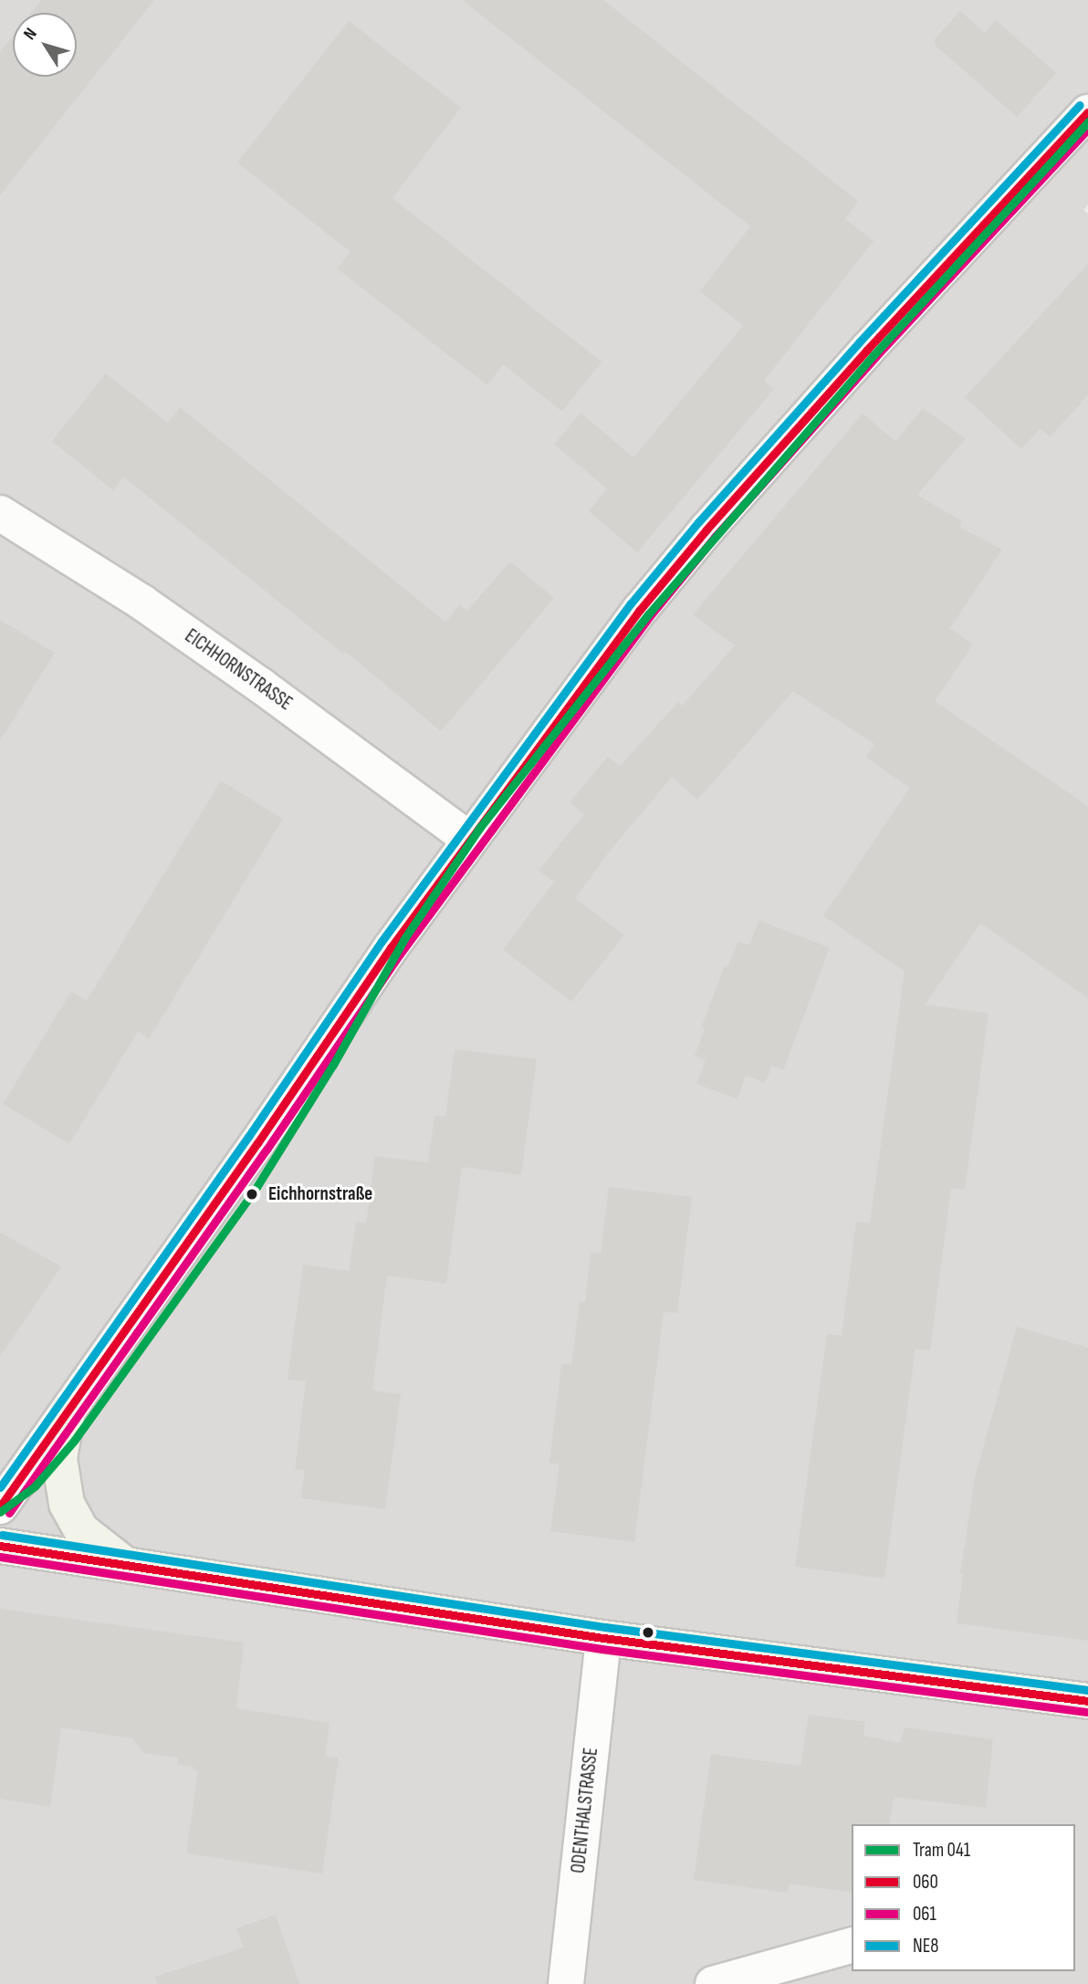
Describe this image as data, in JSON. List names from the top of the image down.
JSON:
{
  "streets": {
    "street": ["EICHHORNSTRASSE", "ODENTHALSTRASSE"]
  },
  "places": ["Eichhornstraße"],
  "lines": [
    "transit line NE8",
    "transit line 060",
    "tram line 041",
    "transit line 061"
  ],
  "legend": [
    "Tram 041",
    "060",
    "061",
    "NE8"
  ],
  "north": "top left"
}
